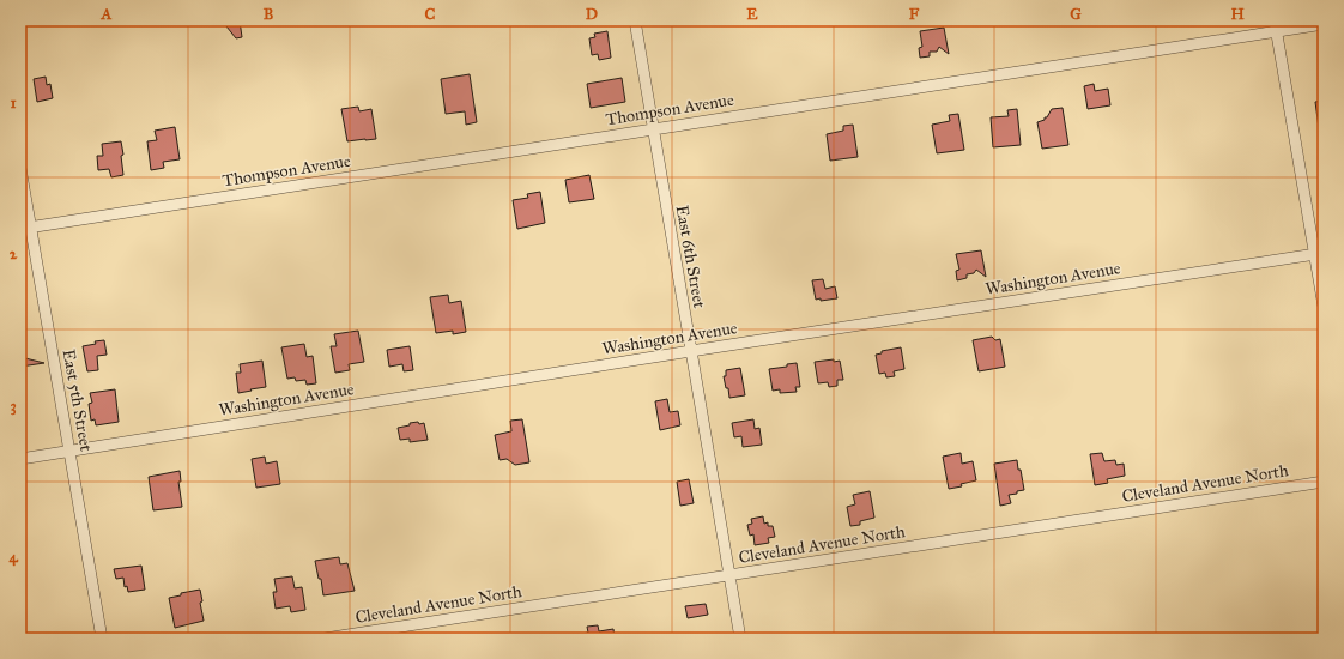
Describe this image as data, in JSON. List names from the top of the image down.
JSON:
{
  "streets": {
    "street": [
      "Thompson Avenue",
      "East 6th Street",
      "Washington Avenue",
      "East 5th Street",
      "Cleveland Avenue North"
    ]
  },
  "crossings": [
    ["Thompson Avenue", "East 6th Street"],
    ["Thompson Avenue", "East 5th Street"],
    ["East 6th Street", "Washington Avenue"],
    ["East 6th Street", "Cleveland Avenue North"],
    ["Washington Avenue", "East 5th Street"]
  ],
  "grid": {
    "columns": [
      "A",
      "B",
      "C",
      "D",
      "E",
      "F",
      "G",
      "H"
    ],
    "rows": [
      "1",
      "2",
      "3",
      "4"
    ]
  }
}
